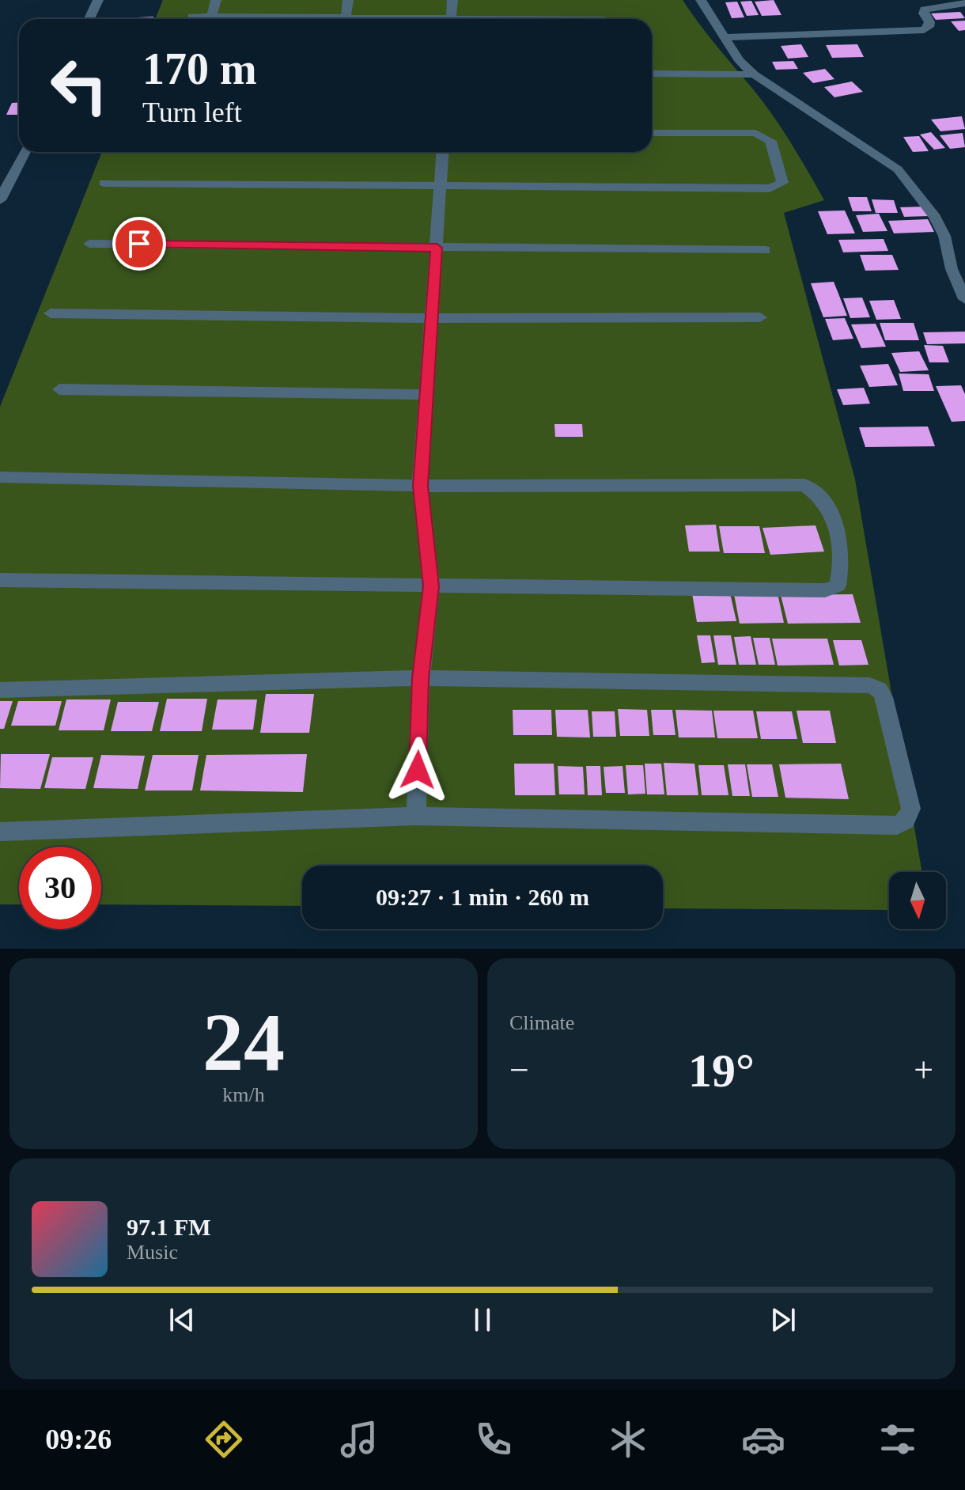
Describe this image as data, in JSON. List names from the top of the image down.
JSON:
{
  "north": "bottom",
  "page": {
    "turn": ["170 m", "Turn left"],
    "limit": "30",
    "trip": "09:27 · 1 min · 260 m",
    "tile": [
      ["24", "km/h"],
      "Climate"
    ],
    "heat": ["−", "19°", "+"],
    "song": ["97.1 FM", "Music"],
    "tabs": "09:26"
  }
}
